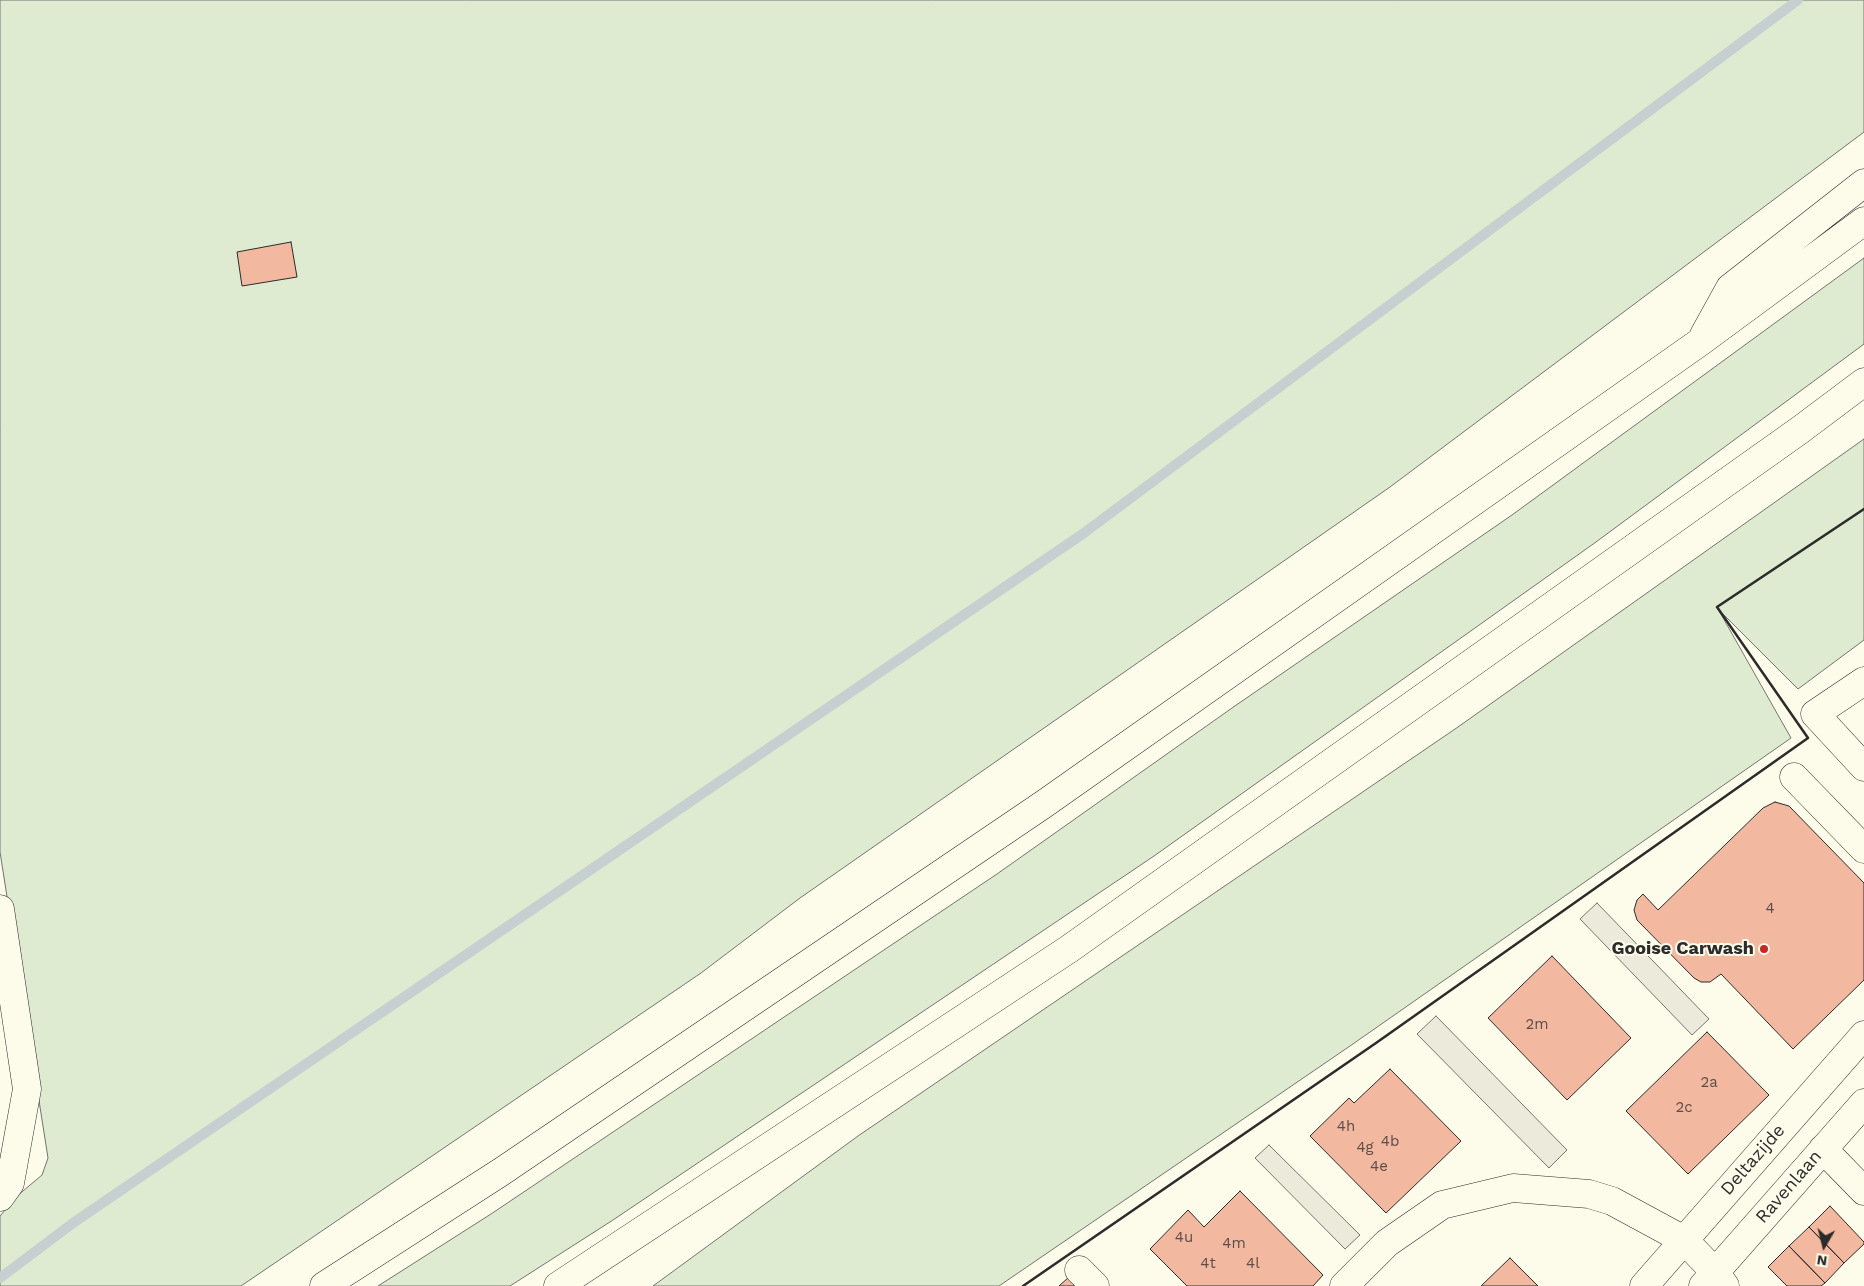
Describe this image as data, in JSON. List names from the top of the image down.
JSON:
{
  "streets": {
    "main road": ["Deltazijde", "Ravenlaan"]
  },
  "places": ["Gooise Carwash"],
  "house_numbers": [
    "4",
    "2m",
    "2a",
    "2c",
    "4h",
    "4b",
    "4g",
    "4e",
    "4u",
    "4m",
    "4t",
    "4l"
  ],
  "north": "bottom"
}
